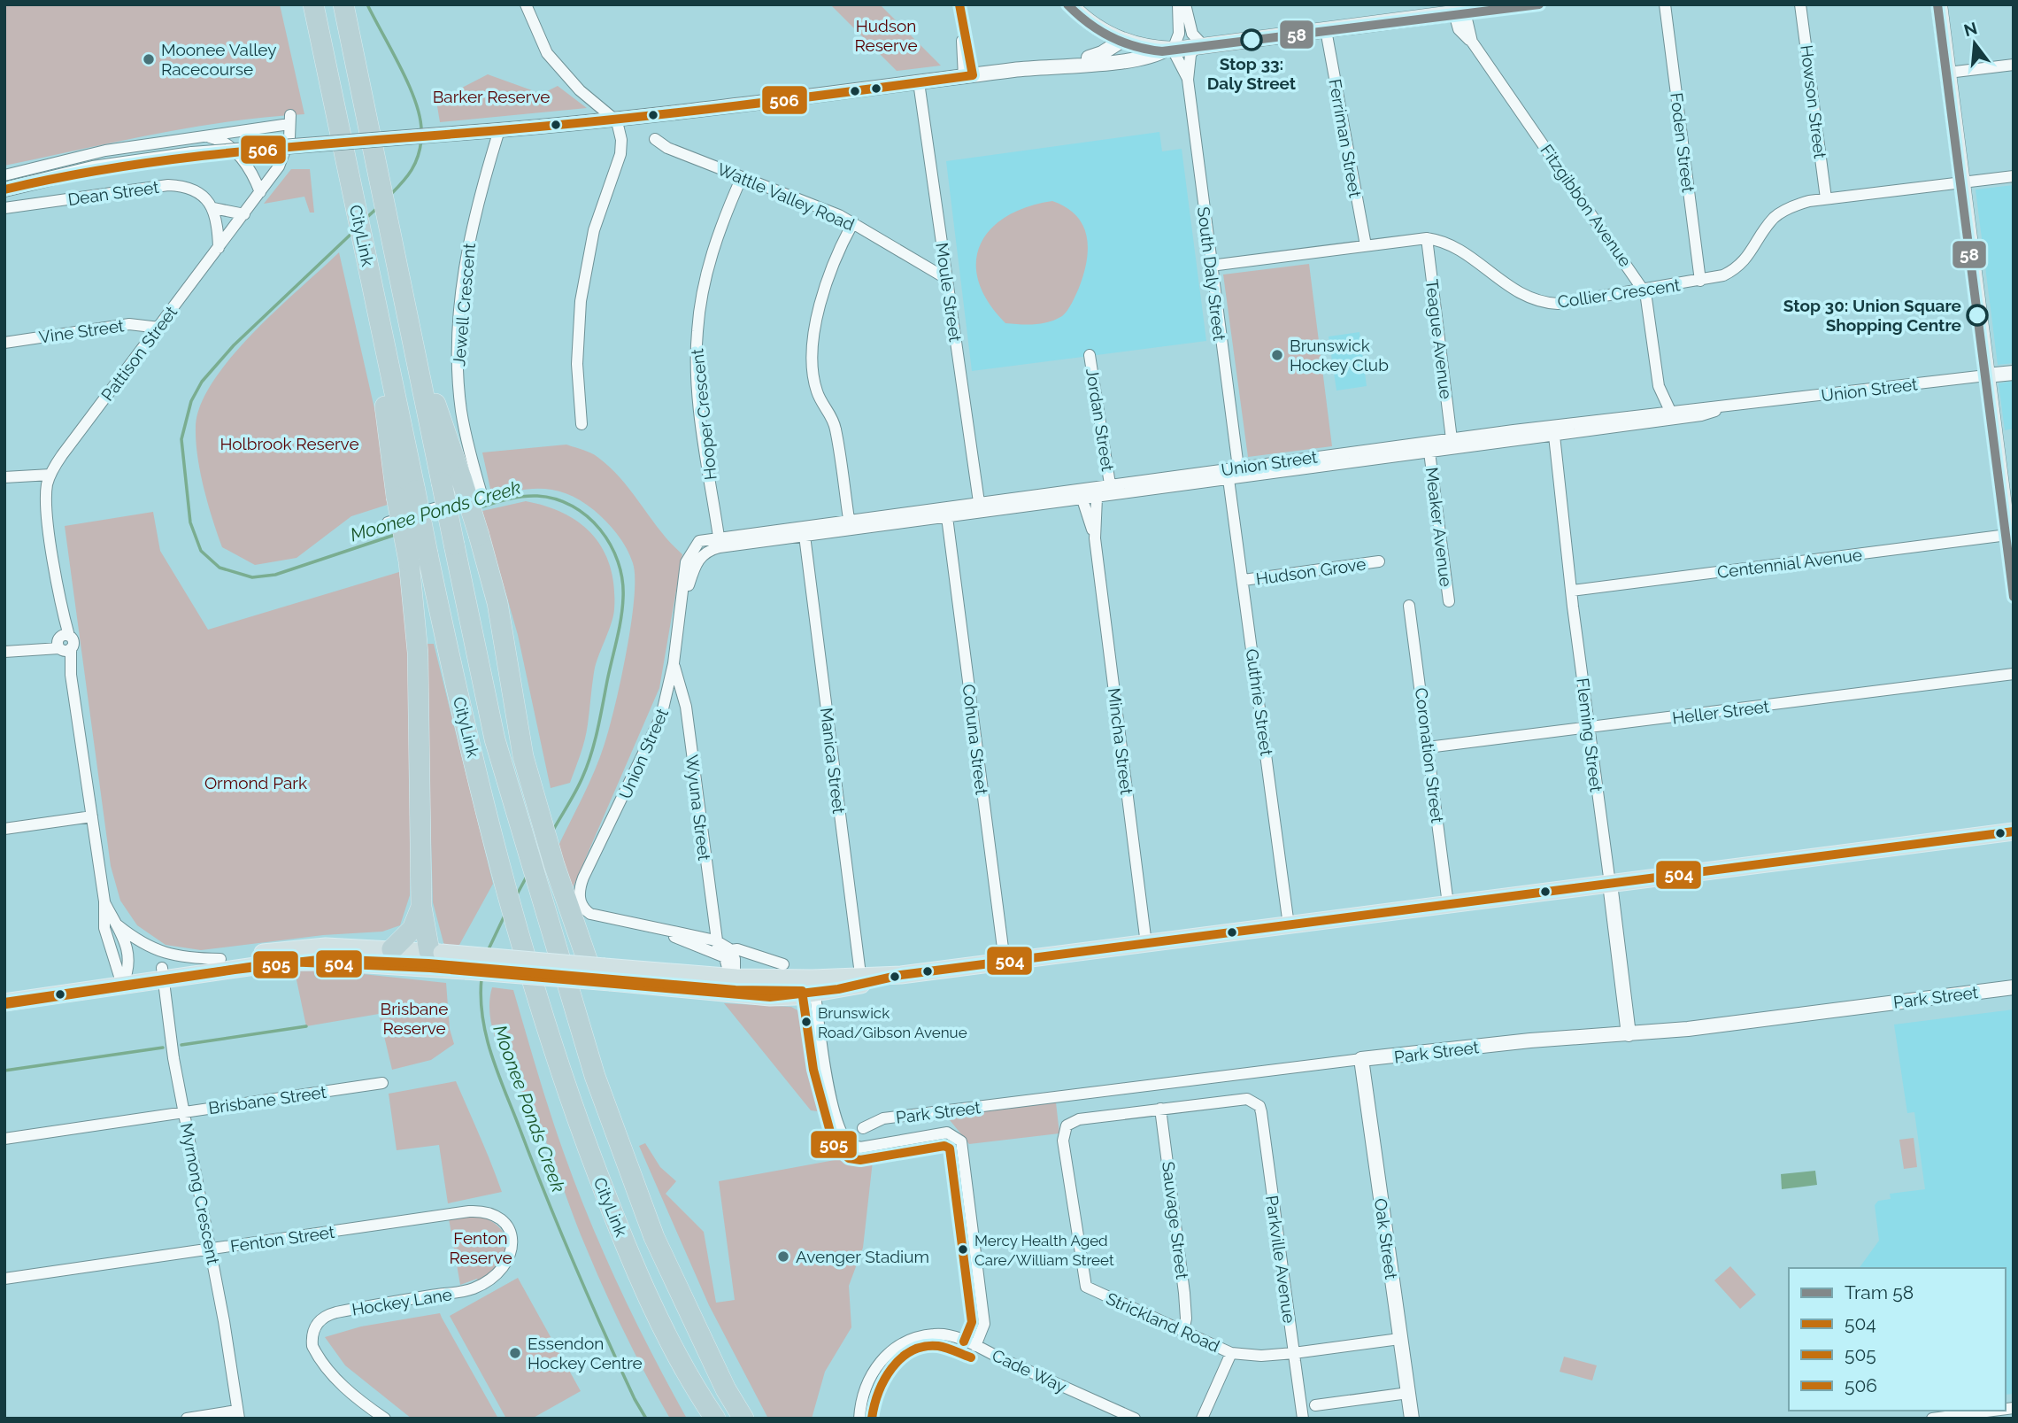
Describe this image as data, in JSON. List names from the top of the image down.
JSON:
{
  "streets": {
    "highway": ["CityLink"],
    "street": [
      "Howson Street",
      "Ferriman Street",
      "Foden Street",
      "Dean Street",
      "Wattle Valley Road",
      "Fitzgibbon Avenue",
      "South Daly Street",
      "Moule Street",
      "Collier Crescent",
      "Jewell Crescent",
      "Vine Street",
      "Teague Avenue",
      "Pattison Street",
      "Union Street",
      "Hooper Crescent",
      "Jordan Street",
      "Meaker Avenue",
      "Centennial Avenue",
      "Hudson Grove",
      "Guthrie Street",
      "Heller Street",
      "Fleming Street",
      "Cohuna Street",
      "Mincha Street",
      "Coronation Street",
      "Manica Street",
      "Wyuna Street",
      "Park Street",
      "Brisbane Street",
      "Myrnong Crescent",
      "Sauvage Street",
      "Fenton Street",
      "Oak Street",
      "Parkville Avenue",
      "Hockey Lane",
      "Strickland Road",
      "Cade Way"
    ]
  },
  "crossings": [
    ["Howson Street", "Collier Crescent"],
    ["Ferriman Street", "Collier Crescent"],
    ["Foden Street", "Collier Crescent"],
    ["Dean Street", "Moule Street"],
    ["Dean Street", "Jewell Crescent"],
    ["Dean Street", "Pattison Street"],
    ["Wattle Valley Road", "Moule Street"],
    ["Wattle Valley Road", "Hooper Crescent"],
    ["Fitzgibbon Avenue", "Collier Crescent"],
    ["Fitzgibbon Avenue", "Union Street"],
    ["South Daly Street", "Collier Crescent"],
    ["South Daly Street", "Union Street"],
    ["Moule Street", "Union Street"],
    ["Collier Crescent", "Teague Avenue"],
    ["Vine Street", "Pattison Street"],
    ["Teague Avenue", "Union Street"],
    ["Union Street", "Hooper Crescent"],
    ["Union Street", "Jordan Street"],
    ["Union Street", "Meaker Avenue"],
    ["Union Street", "Guthrie Street"],
    ["Union Street", "Fleming Street"],
    ["Union Street", "Cohuna Street"],
    ["Union Street", "Mincha Street"],
    ["Union Street", "Manica Street"],
    ["Union Street", "Wyuna Street"],
    ["Centennial Avenue", "Fleming Street"],
    ["Hudson Grove", "Guthrie Street"],
    ["Heller Street", "Fleming Street"],
    ["Heller Street", "Coronation Street"],
    ["Fleming Street", "Park Street"],
    ["Park Street", "Oak Street"],
    ["Brisbane Street", "Myrnong Crescent"],
    ["Myrnong Crescent", "Fenton Street"],
    ["Sauvage Street", "Parkville Avenue"],
    ["Sauvage Street", "Strickland Road"],
    ["Fenton Street", "Hockey Lane"],
    ["Oak Street", "Strickland Road"],
    ["Parkville Avenue", "Strickland Road"]
  ],
  "water": ["Moonee Ponds Creek"],
  "parks": [
    "Hudson Reserve",
    "Barker Reserve",
    "Holbrook Reserve",
    "Ormond Park",
    "Brisbane Reserve",
    "Fenton Reserve"
  ],
  "places": [
    "Stop 33: Daly Street",
    "Moonee Valley Racecourse",
    "Stop 30: Union Square Shopping Centre",
    "Brunswick Hockey Club",
    "Brunswick Road/Gibson Avenue",
    "Mercy Health Aged Care/William Street",
    "Avenger Stadium",
    "Essendon Hockey Centre"
  ],
  "lines": [
    "tram line 58",
    "transit line 506",
    "transit line 504",
    "transit line 505"
  ],
  "legend": [
    "Tram 58",
    "504",
    "505",
    "506"
  ],
  "north": "top"
}
